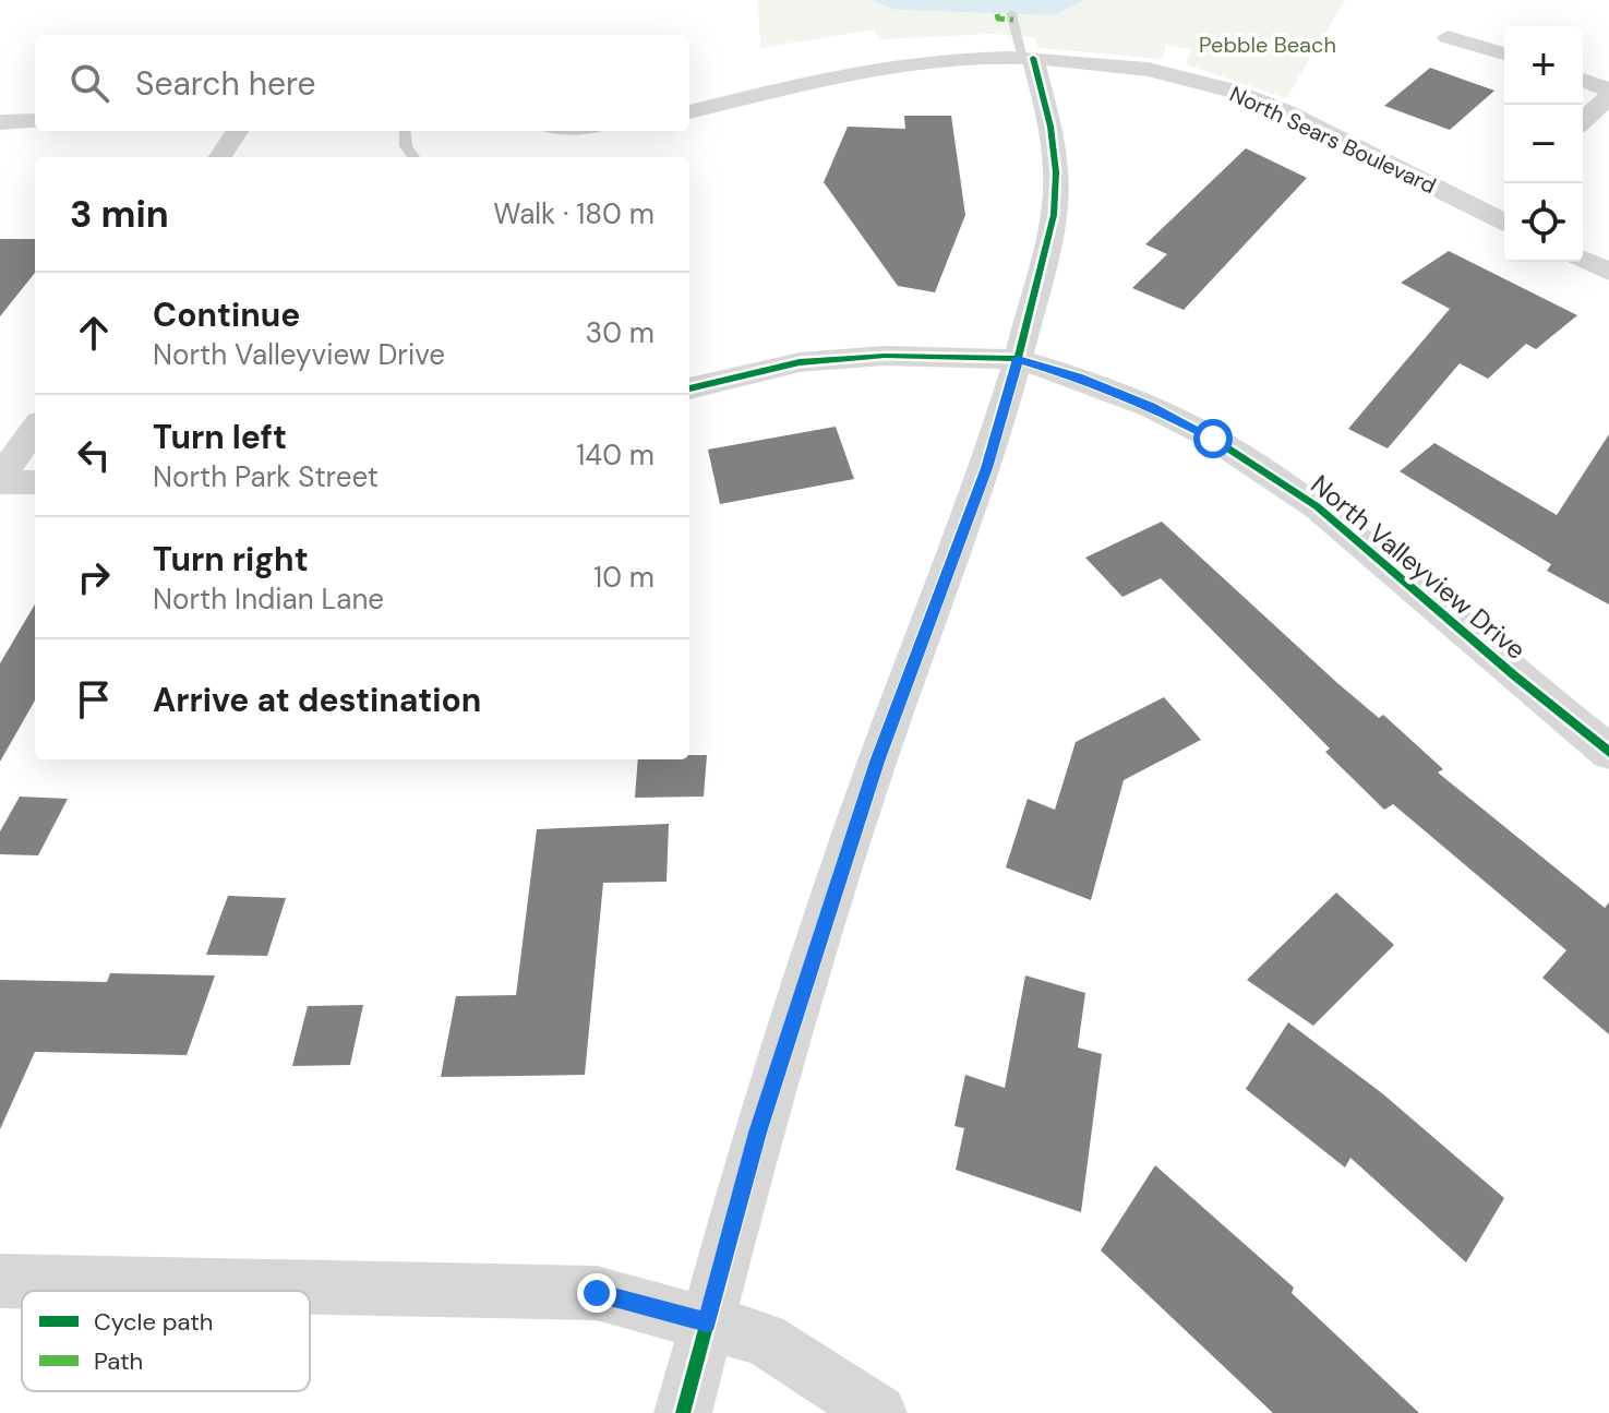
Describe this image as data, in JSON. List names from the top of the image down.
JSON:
{
  "streets": {
    "street": ["North Sears Boulevard", "North Valleyview Drive"]
  },
  "parks": ["Pebble Beach"],
  "legend": ["Cycle path", "Path"],
  "page": {
    "map_buttons": ["+", "−"],
    "search": "Search here",
    "heading": ["3 min", "Walk · 180 m"],
    "list": [
      ["Continue", "North Valleyview Drive", "30 m"],
      ["Turn left", "North Park Street", "140 m"],
      ["Turn right", "North Indian Lane", "10 m"],
      "Arrive at destination"
    ]
  }
}
